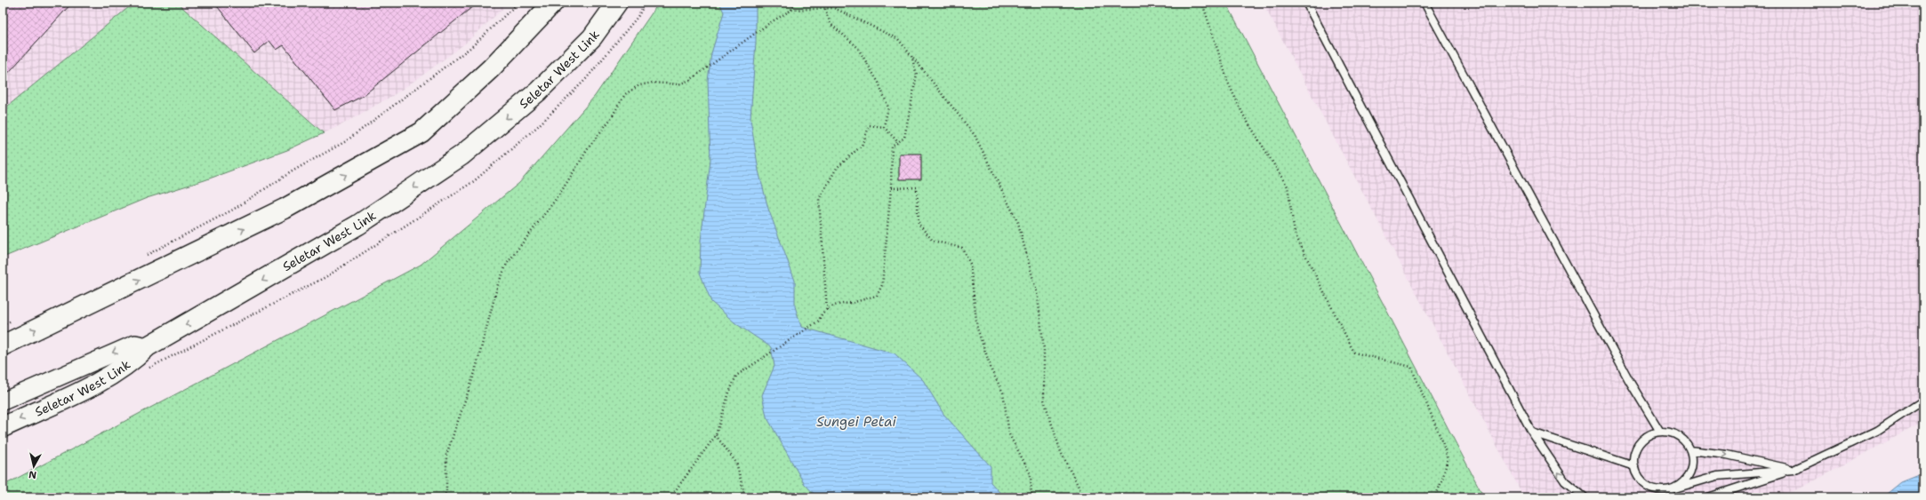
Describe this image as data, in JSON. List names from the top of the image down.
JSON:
{
  "streets": {
    "main road": ["Seletar West Link"]
  },
  "water": ["Sungei Petai"],
  "north": "bottom"
}
